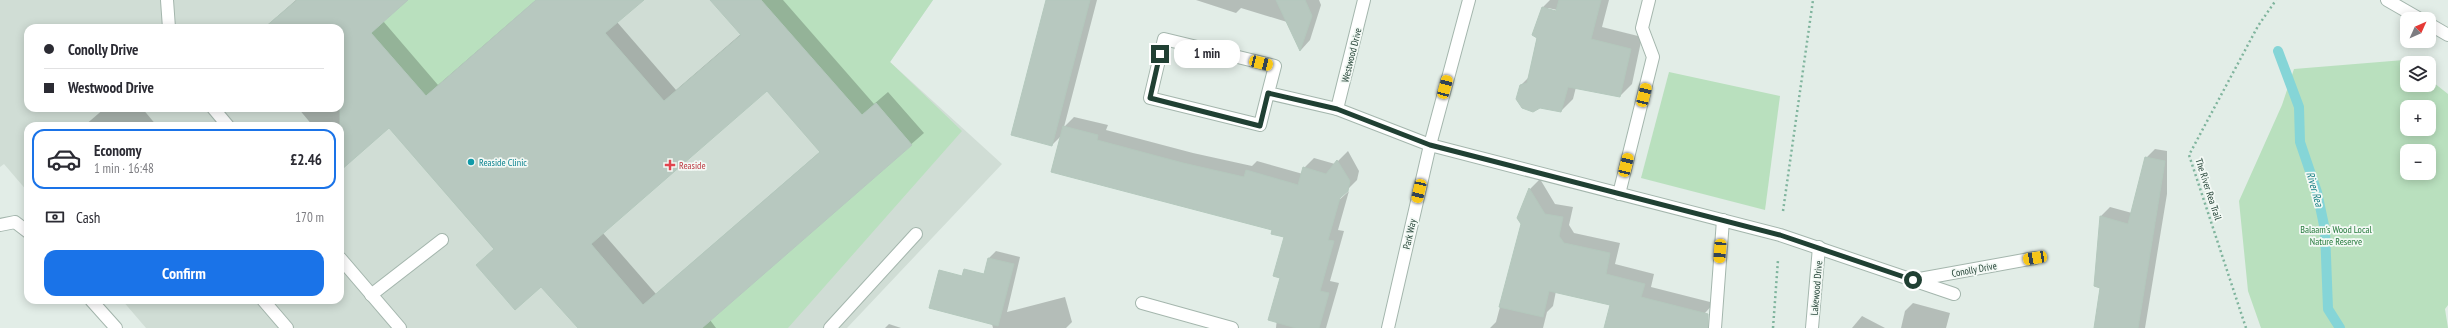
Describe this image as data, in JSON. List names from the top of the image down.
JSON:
{
  "streets": {
    "street": [
      "Westwood Drive",
      "Park Way",
      "Conolly Drive",
      "Lakewood Drive"
    ],
    "path": ["The River Rea Trail"]
  },
  "crossings": [
    ["Park Way", "Conolly Drive"],
    ["Conolly Drive", "Lakewood Drive"]
  ],
  "water": ["River Rea"],
  "parks": ["Balaam's Wood Local Nature Reserve"],
  "places": {
    "other": ["Reaside Clinic"],
    "health": ["Reaside"]
  },
  "north": "top right",
  "page": {
    "map_buttons": ["+", "−"],
    "banner": ["Conolly Drive", "Westwood Drive"],
    "bubble": "1 min",
    "list": [
      {
        "name": "Economy",
        "note": "1 min · 16:48",
        "value": "£2.46"
      }
    ],
    "pay": ["Cash", "170 m"],
    "buttons": "Confirm"
  }
}
